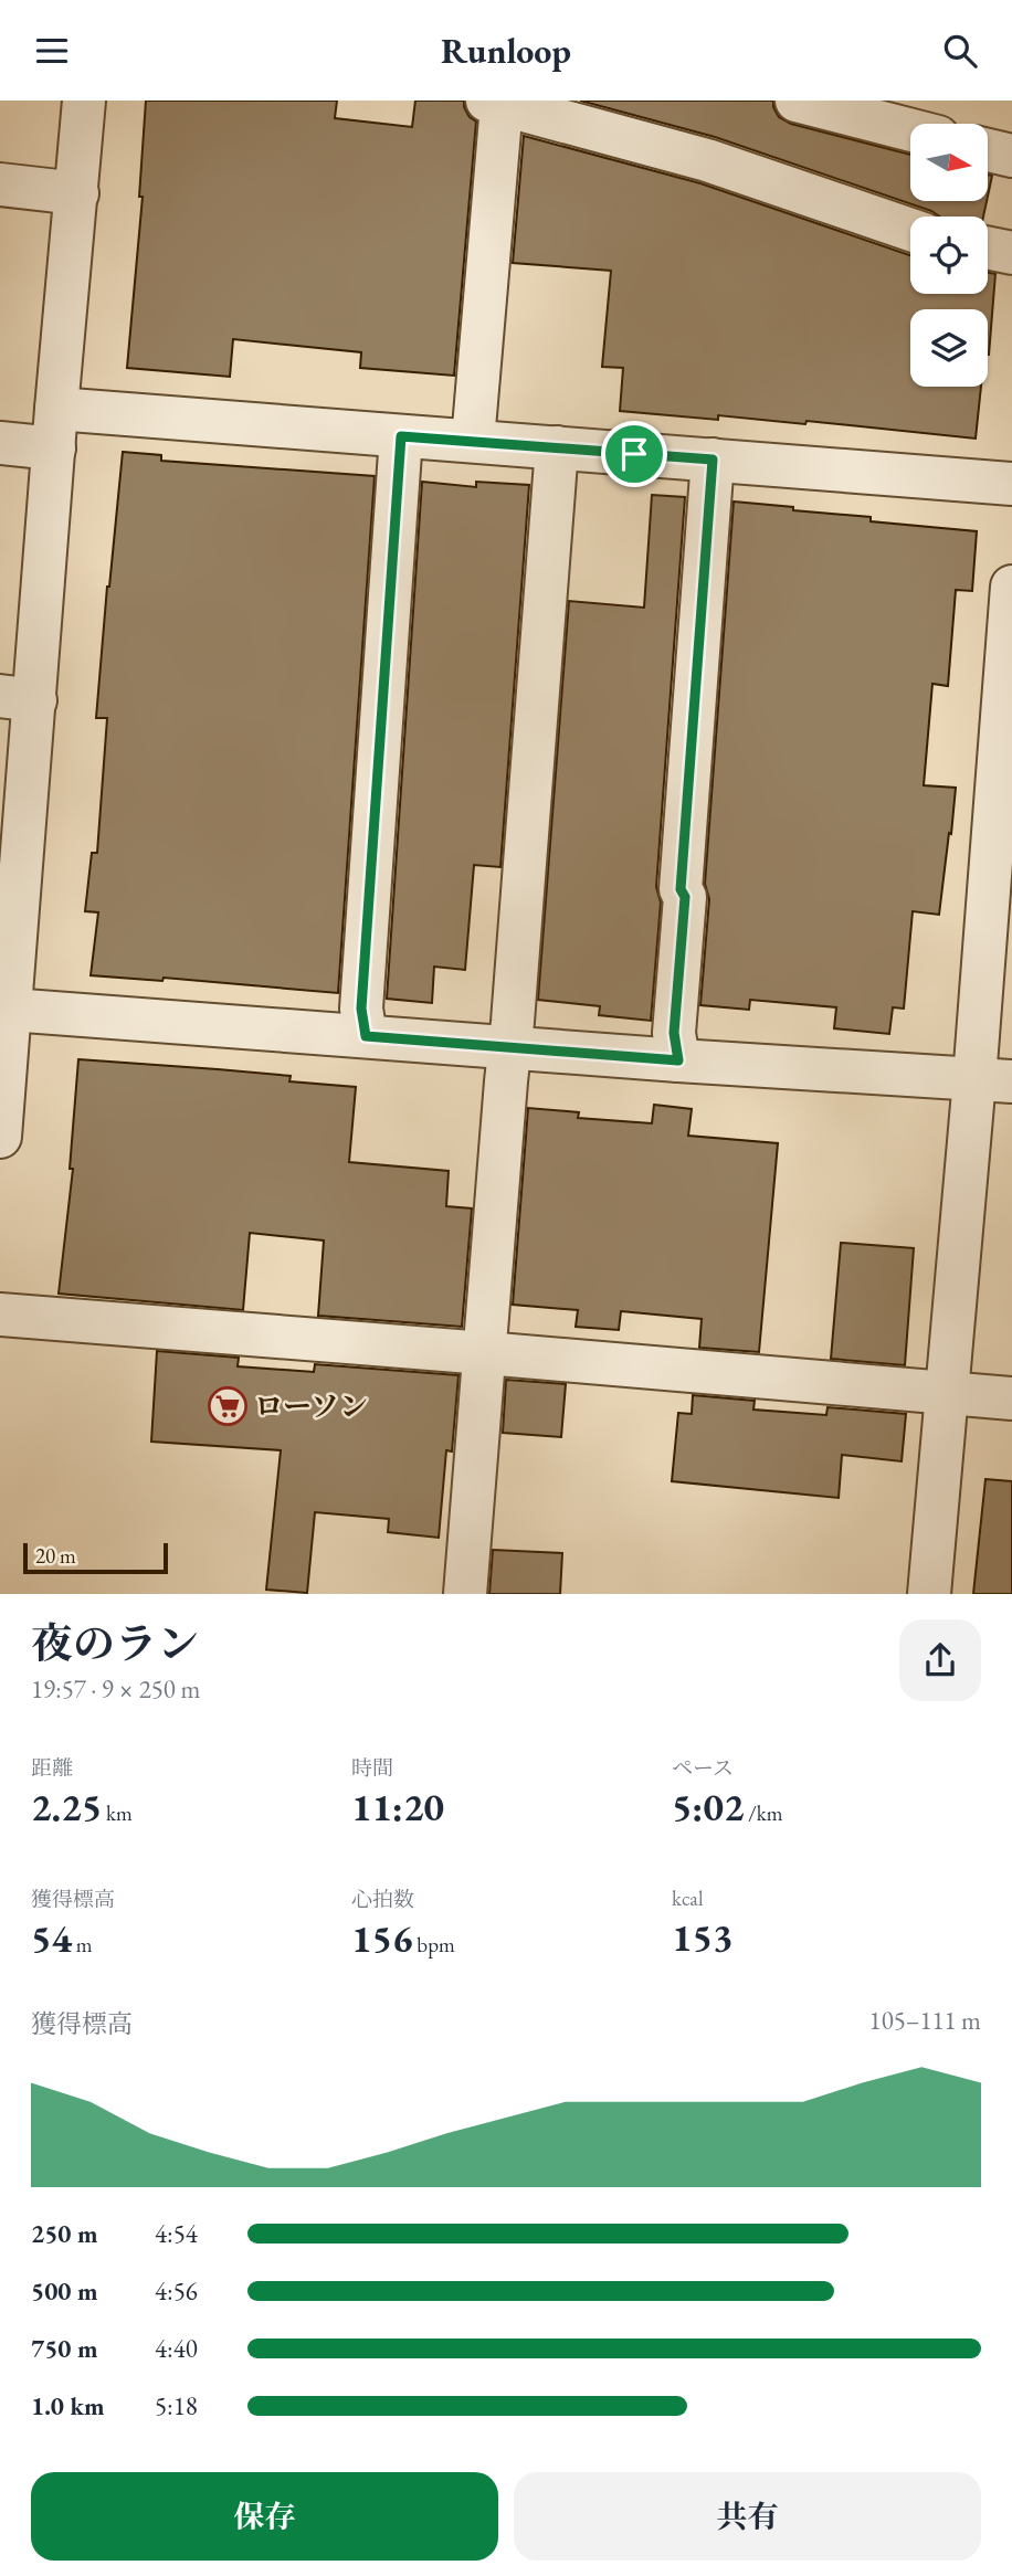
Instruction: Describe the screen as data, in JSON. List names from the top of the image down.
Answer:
{
  "places": {
    "supermarket": ["ローソン"]
  },
  "scale_bar": "20 m",
  "north": "right",
  "page": {
    "header": "Runloop",
    "scale": "20 m",
    "heading": ["夜のラン", "19:57 · 9 × 250 m"],
    "stats": [
      ["距離", "2.25 km"],
      ["時間", "11:20"],
      ["ペース", "5:02 /km"],
      ["獲得標高", "54 m"],
      ["心拍数", "156 bpm"],
      ["kcal", "153"]
    ],
    "chart": ["獲得標高", "105–111 m"],
    "list": [
      {
        "name": "250 m",
        "note": "4:54"
      },
      {
        "name": "500 m",
        "note": "4:56"
      },
      {
        "name": "750 m",
        "note": "4:40"
      },
      {
        "name": "1.0 km",
        "note": "5:18"
      }
    ],
    "buttons": ["保存", "共有"]
  }
}
